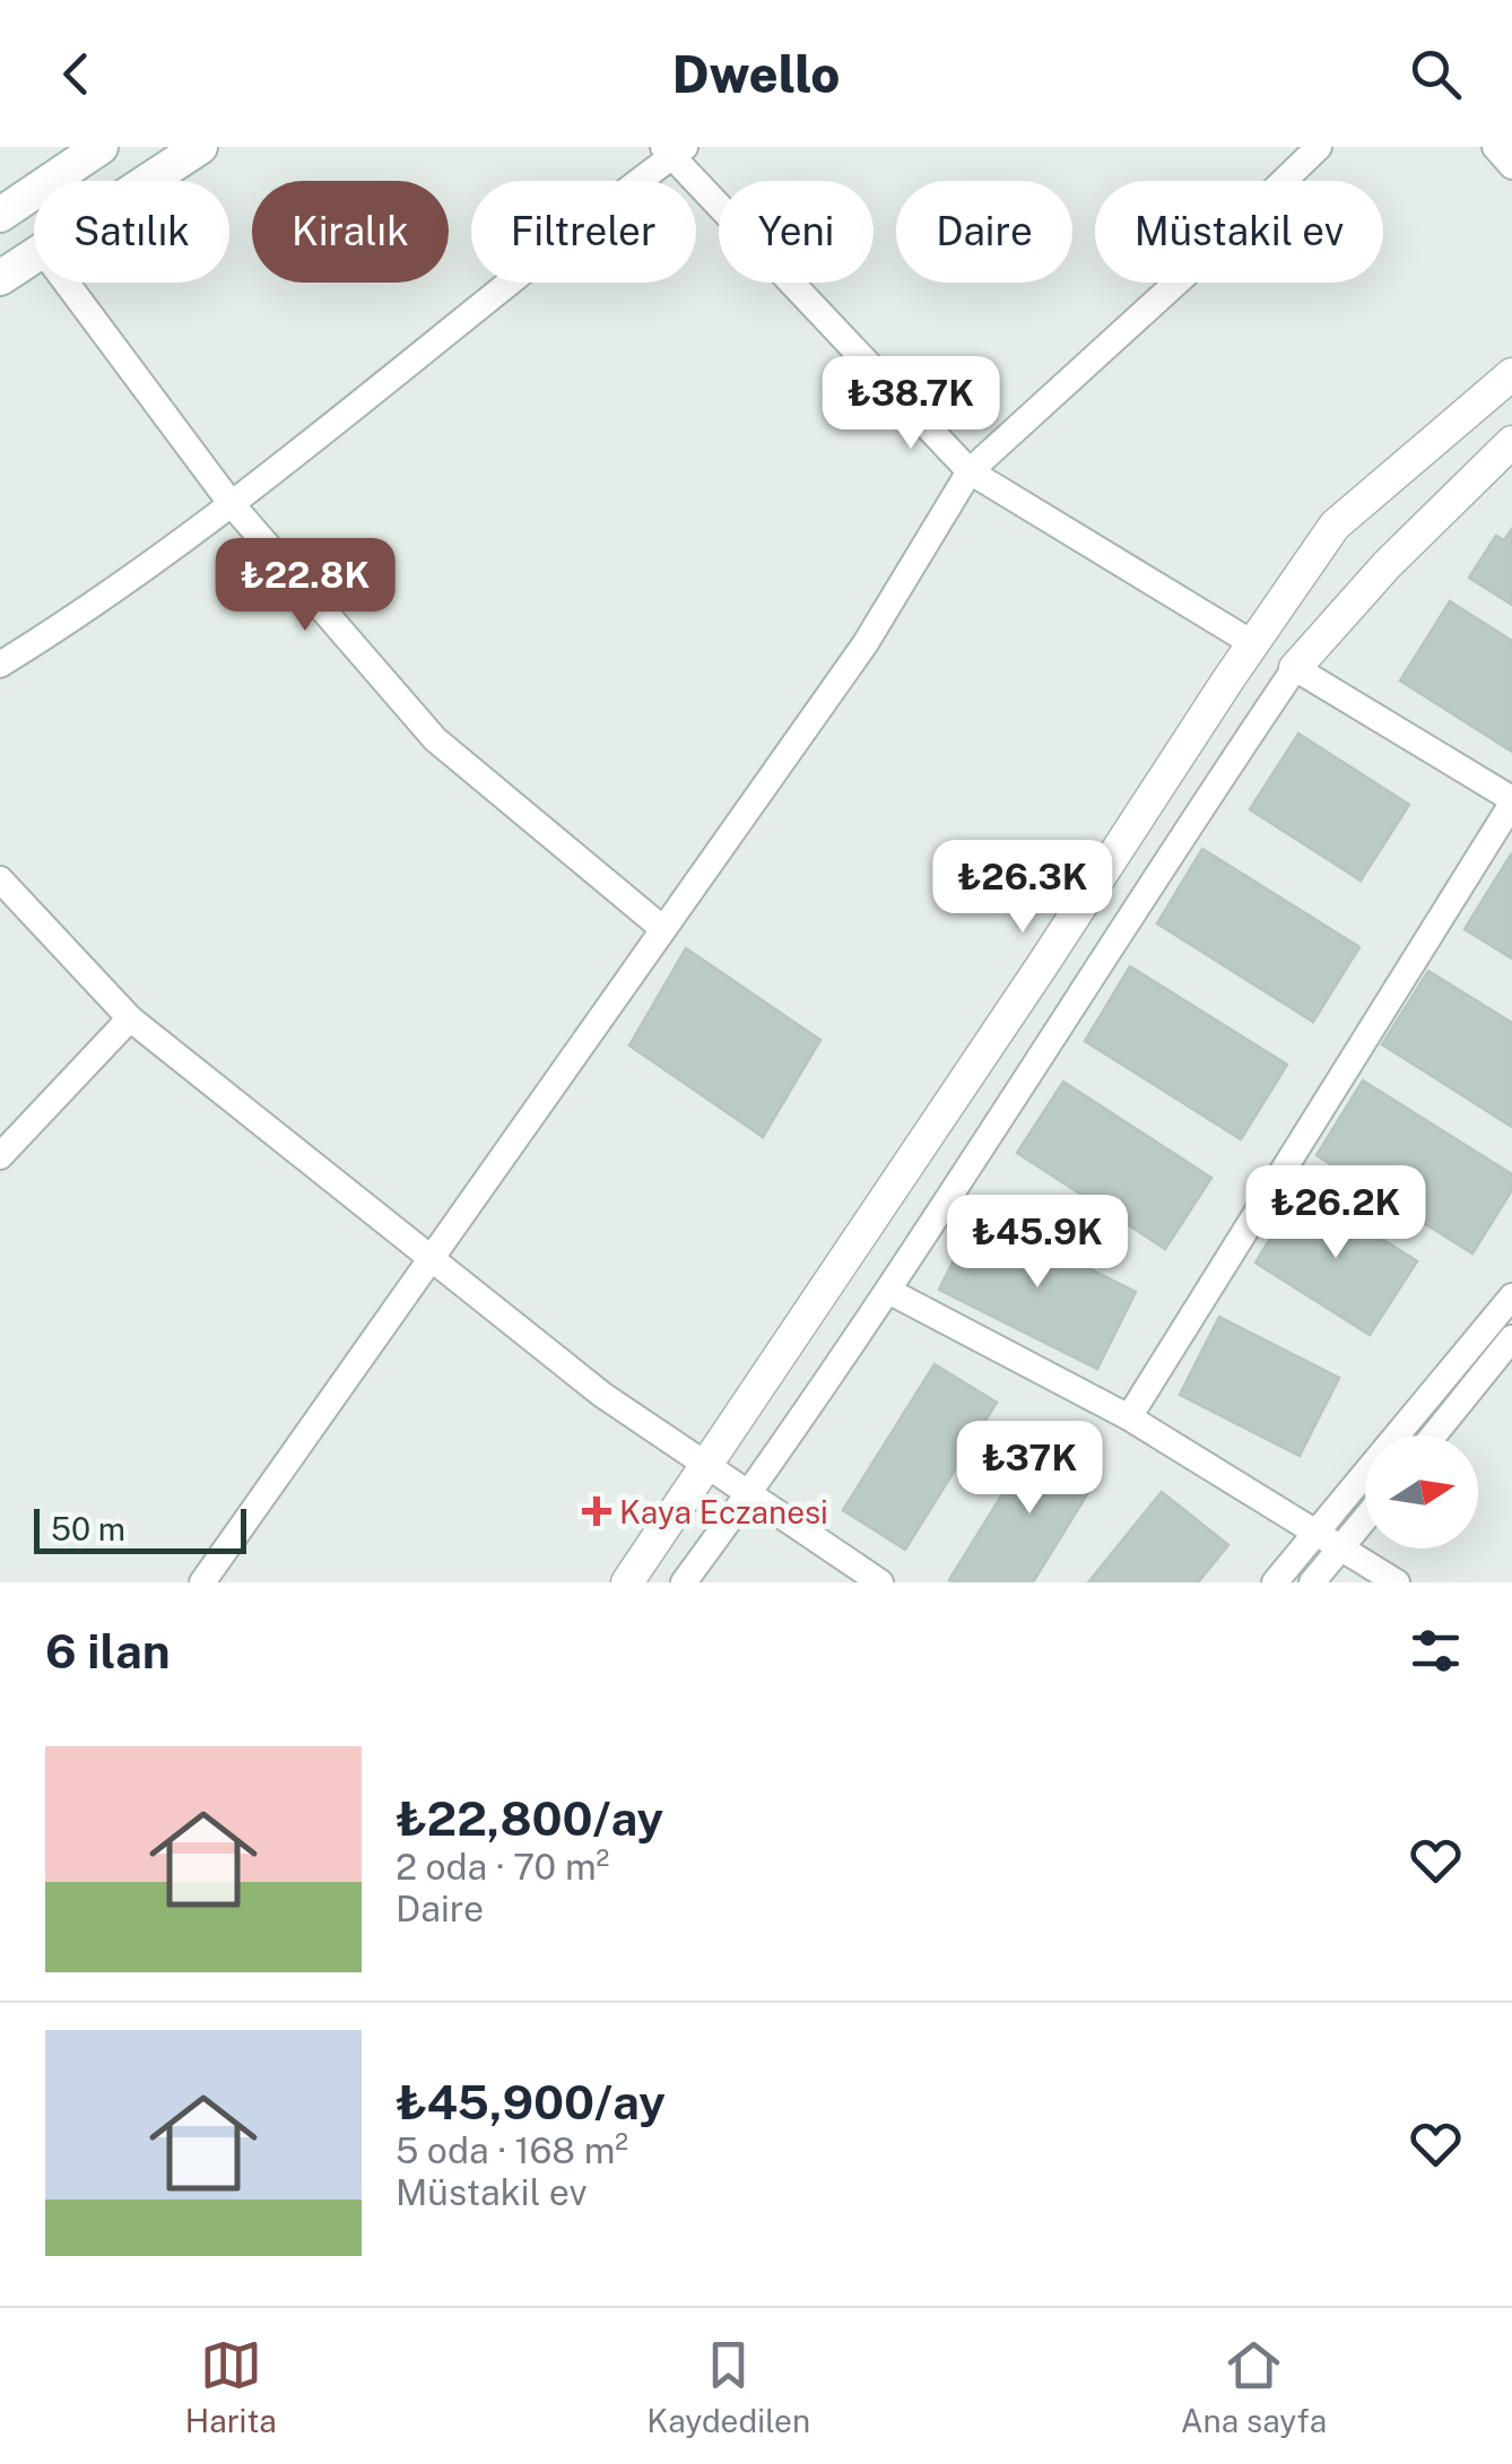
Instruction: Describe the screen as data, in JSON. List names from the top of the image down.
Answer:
{
  "places": {
    "health": ["Kaya Eczanesi"]
  },
  "scale_bar": "50 m",
  "north": "right",
  "page": {
    "header": "Dwello",
    "chip": [
      "Satılık",
      "Kiralık",
      "Filtreler",
      "Yeni",
      "Daire",
      "Müstakil ev"
    ],
    "price": [
      "₺38.7K",
      "₺22.8K",
      "₺26.3K",
      "₺26.2K",
      "₺45.9K",
      "₺37K"
    ],
    "scale": "50 m",
    "heading": "6 ilan",
    "list": [
      {
        "name": "₺22,800/ay",
        "note": "2 oda · 70 m² · Daire"
      },
      {
        "name": "₺45,900/ay",
        "note": "5 oda · 168 m² · Müstakil ev"
      }
    ],
    "tabs": ["Harita", "Kaydedilen", "Ana sayfa"]
  }
}
